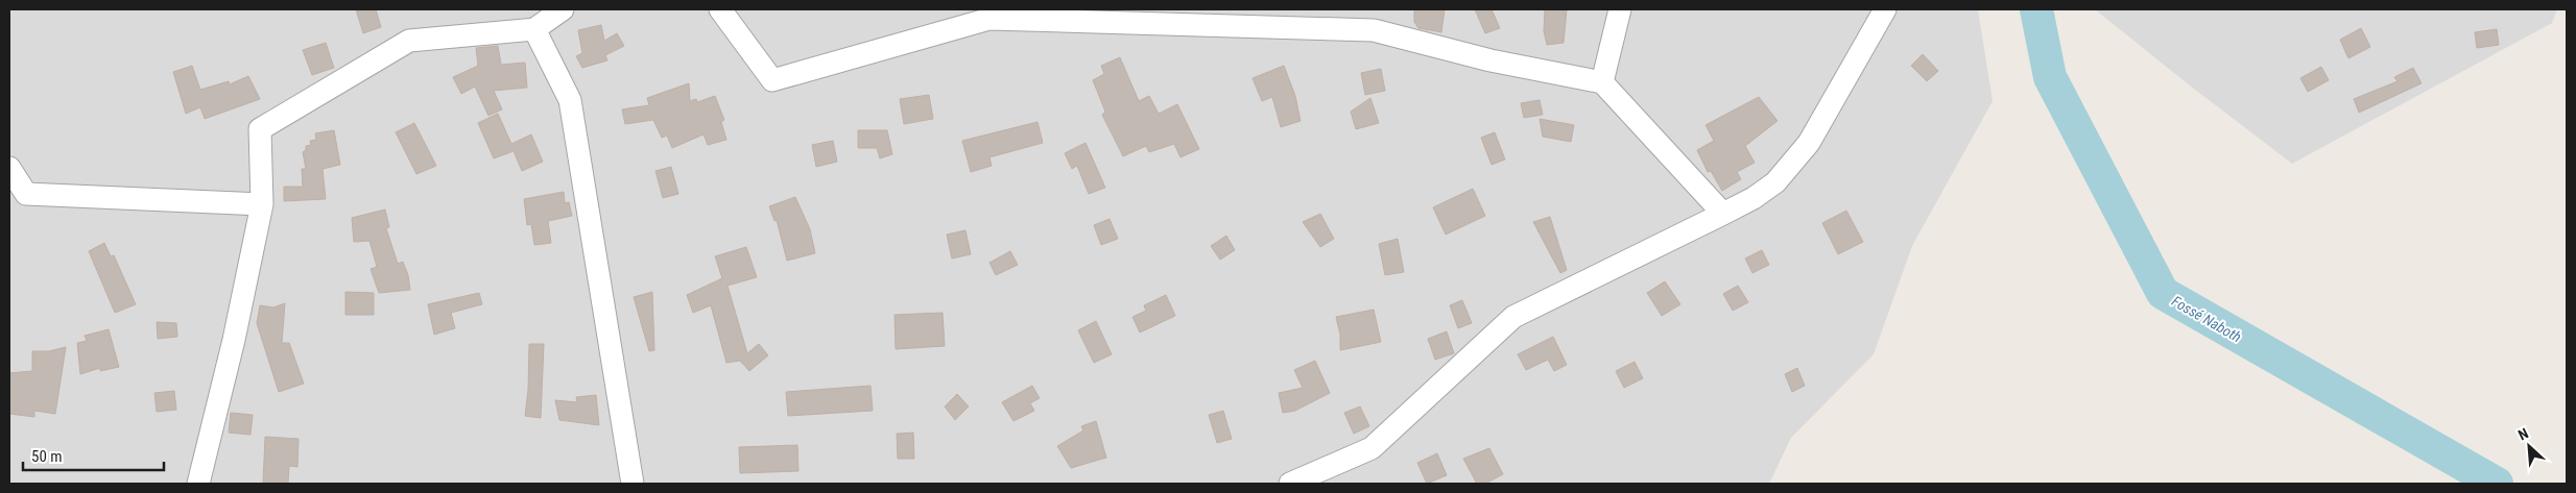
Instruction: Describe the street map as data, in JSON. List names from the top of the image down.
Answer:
{
  "water": ["Fossé Naboth"],
  "scale_bar": "50 m",
  "north": "top left"
}
